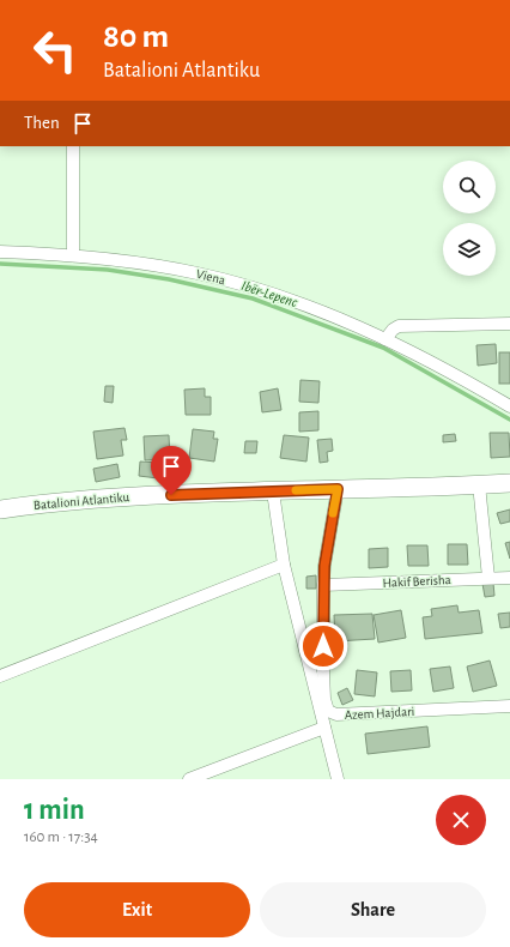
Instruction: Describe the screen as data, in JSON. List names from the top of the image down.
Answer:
{
  "streets": {
    "street": [
      "Viena",
      "Batalioni Atlantiku",
      "Hakif Berisha",
      "Azem Hajdari"
    ]
  },
  "crossings": [
    ["Batalioni Atlantiku", "Azem Hajdari"],
    ["Hakif Berisha", "Azem Hajdari"]
  ],
  "water": ["Ibër-Lepenc"],
  "page": {
    "turn": ["80 m", "Batalioni Atlantiku"],
    "then": "Then",
    "heading": ["1 min", "160 m · 17:34"],
    "buttons": ["Exit", "Share"]
  }
}
